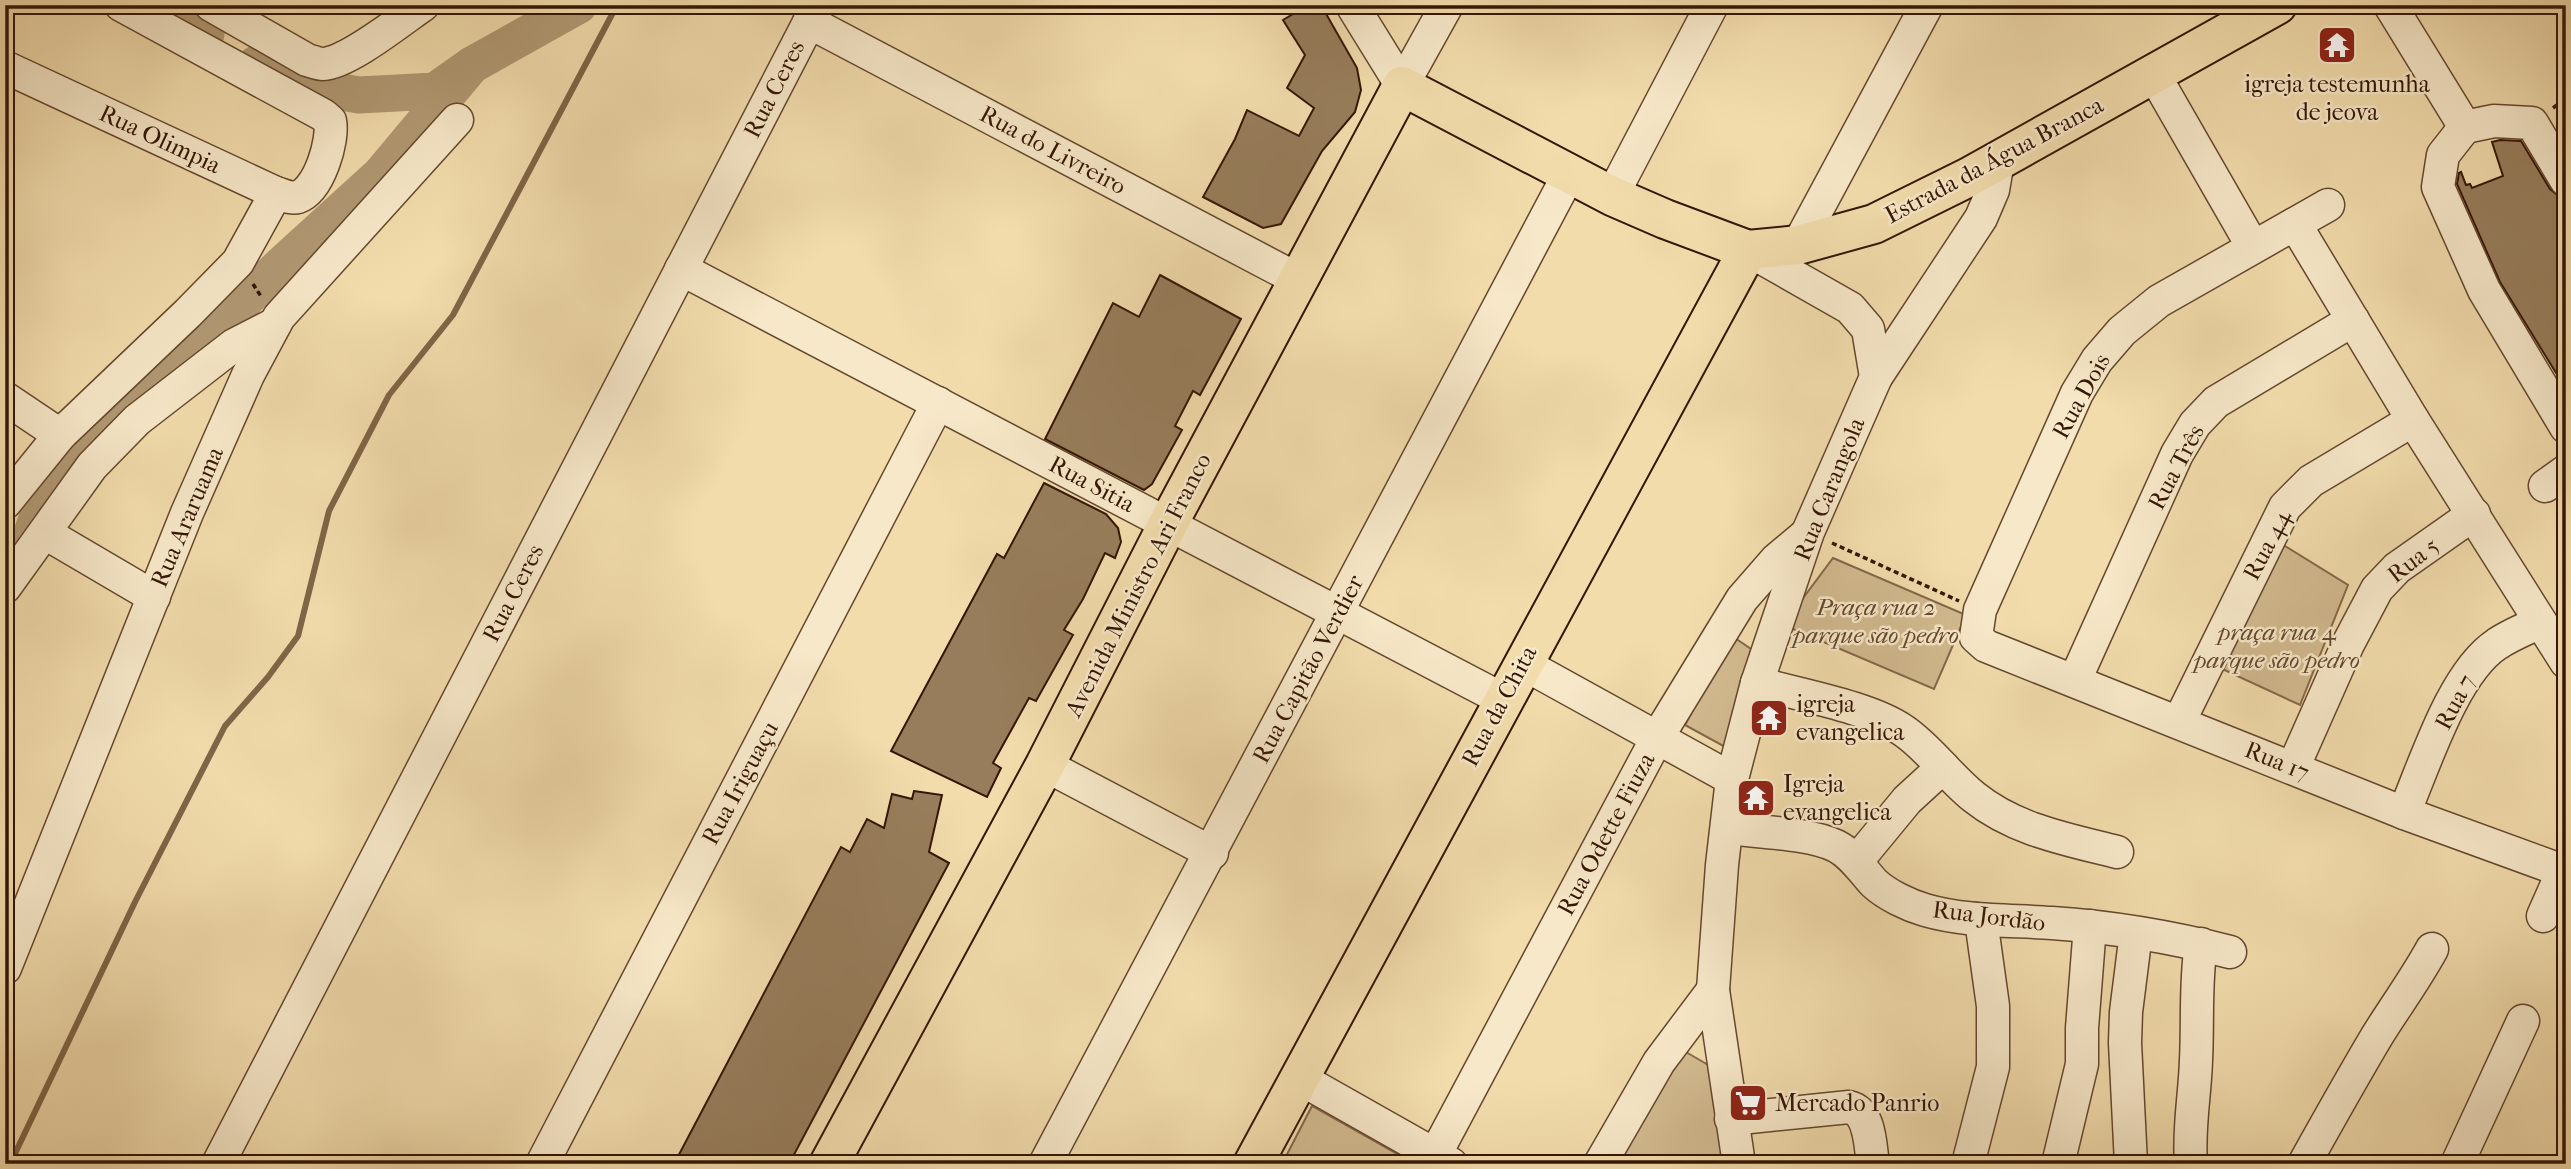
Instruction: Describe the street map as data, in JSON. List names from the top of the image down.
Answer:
{
  "streets": {
    "main road": ["Estrada da Água Branca", "Avenida Ministro Ari Franco", "Rua da Chita"],
    "street": [
      "Rua Ceres",
      "Rua Olimpia",
      "Rua do Livreiro",
      "Rua Dois",
      "Rua Três",
      "Rua Sitia",
      "Rua Carangola",
      "Rua Araruama",
      "Rua 44",
      "Rua 5",
      "Rua Capitão Verdier",
      "Rua 7",
      "Rua 17",
      "Rua Iriguaçu",
      "Rua Odette Fiuza",
      "Rua Jordão"
    ]
  },
  "crossings": [
    ["Rua Ceres", "Rua do Livreiro"],
    ["Rua Ceres", "Rua Sitia"],
    ["Rua do Livreiro", "Avenida Ministro Ari Franco"],
    ["Estrada da Água Branca", "Rua Carangola"],
    ["Estrada da Água Branca", "Avenida Ministro Ari Franco"],
    ["Estrada da Água Branca", "Rua Capitão Verdier"],
    ["Estrada da Água Branca", "Rua da Chita"],
    ["Rua Dois", "Rua 17"],
    ["Rua Três", "Rua 17"],
    ["Rua Sitia", "Avenida Ministro Ari Franco"],
    ["Rua Sitia", "Rua Capitão Verdier"],
    ["Rua Sitia", "Rua da Chita"],
    ["Rua Sitia", "Rua Iriguaçu"],
    ["Rua Carangola", "Rua Odette Fiuza"],
    ["Rua Carangola", "Rua Jordão"],
    ["Rua 44", "Rua 17"],
    ["Rua 5", "Rua 17"],
    ["Rua 7", "Rua 17"]
  ],
  "parks": ["Praça rua 2 parque são pedro", "praça rua 4 parque são pedro"],
  "places": {
    "temple": ["igreja testemunha de jeova", "igreja evangelica", "Igreja evangelica"],
    "supermarket": ["Mercado Panrio"]
  }
}
